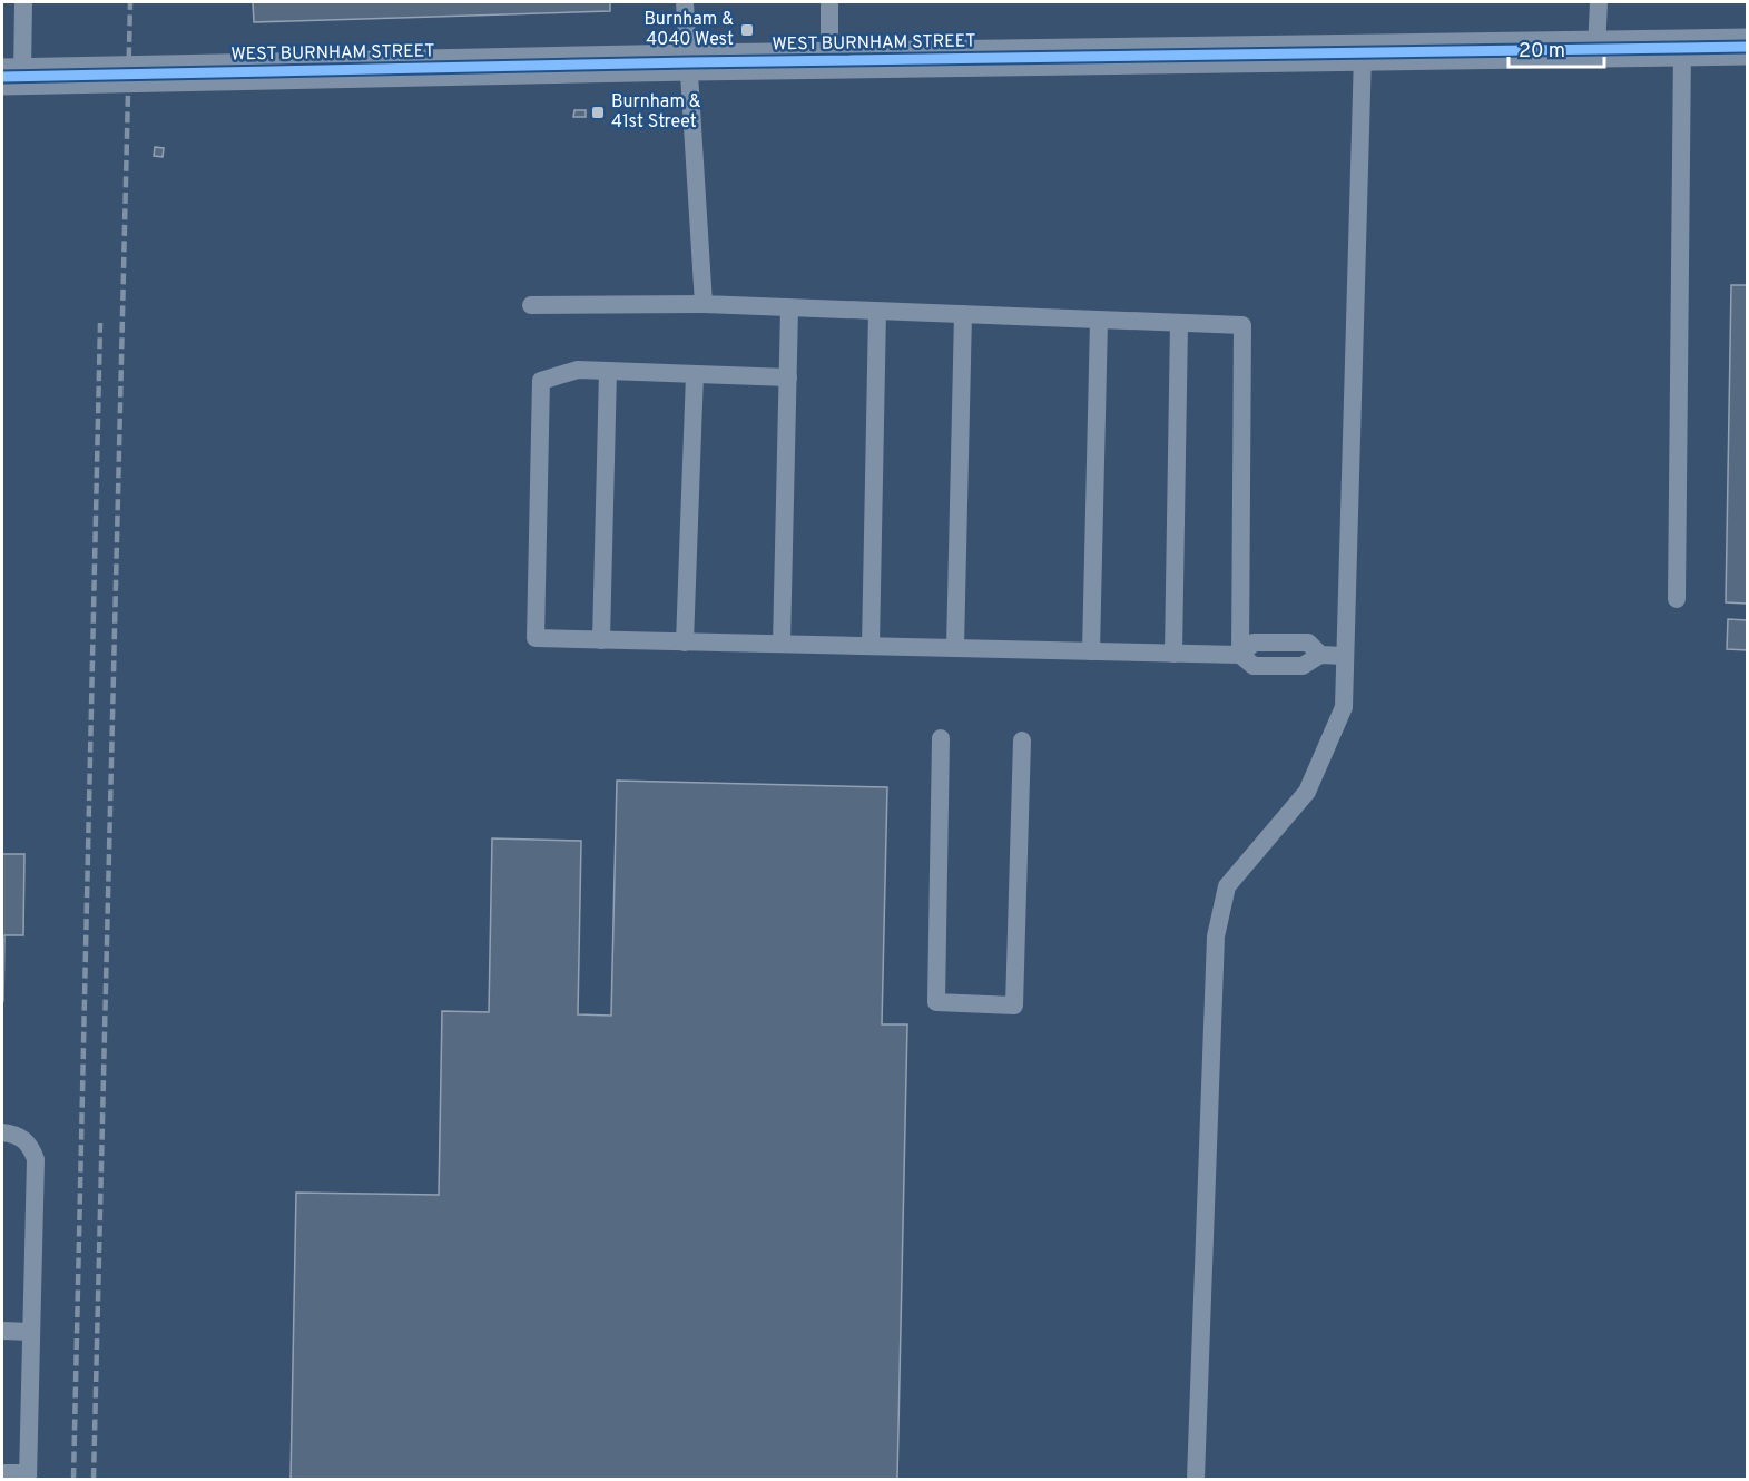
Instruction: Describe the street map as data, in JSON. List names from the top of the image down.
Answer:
{
  "streets": {
    "street": ["WEST BURNHAM STREET"]
  },
  "places": {
    "transit": ["Burnham & 4040 West", "Burnham & 41st Street"]
  },
  "scale_bar": "20 m"
}
